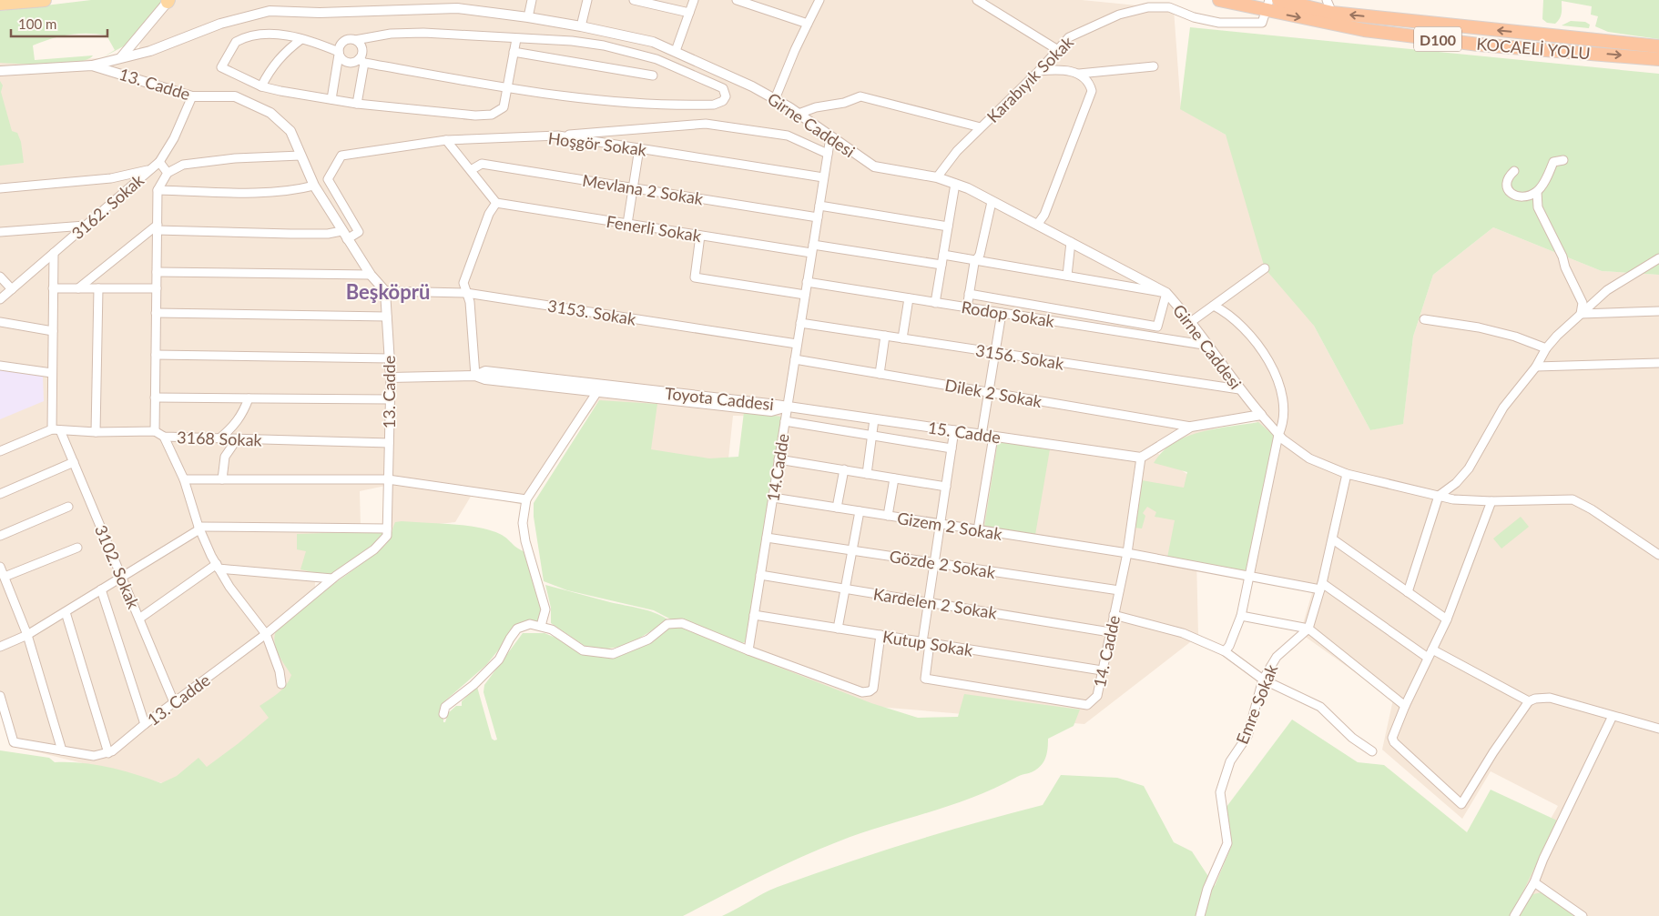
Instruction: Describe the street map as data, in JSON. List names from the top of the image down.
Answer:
{
  "streets": {
    "highway": ["D100", "KOCAELİ YOLU"],
    "street": [
      "Karabıyık Sokak",
      "13. Cadde",
      "Girne Caddesi",
      "Hoşgör Sokak",
      "Mevlana 2 Sokak",
      "3162. Sokak",
      "Fenerli Sokak",
      "3153. Sokak",
      "Rodop Sokak",
      "3156. Sokak",
      "Dilek 2 Sokak",
      "Toyota Caddesi",
      "15. Cadde",
      "3168 Sokak",
      "14.Cadde",
      "Gizem 2 Sokak",
      "Gözde 2 Sokak",
      "3102. Sokak",
      "Kardelen 2 Sokak",
      "Kutup Sokak",
      "14. Cadde",
      "Emre Sokak"
    ]
  },
  "crossings": [
    ["KOCAELİ YOLU", "Karabıyık Sokak"],
    ["Karabıyık Sokak", "Girne Caddesi"],
    ["13. Cadde", "Girne Caddesi"],
    ["13. Cadde", "Hoşgör Sokak"],
    ["13. Cadde", "3162. Sokak"],
    ["13. Cadde", "3153. Sokak"],
    ["13. Cadde", "Toyota Caddesi"],
    ["13. Cadde", "3168 Sokak"],
    ["13. Cadde", "3102. Sokak"],
    ["Girne Caddesi", "Rodop Sokak"],
    ["Girne Caddesi", "3156. Sokak"],
    ["Girne Caddesi", "14.Cadde"],
    ["Hoşgör Sokak", "14.Cadde"],
    ["Mevlana 2 Sokak", "14.Cadde"],
    ["Fenerli Sokak", "14.Cadde"],
    ["3153. Sokak", "14.Cadde"],
    ["Rodop Sokak", "14.Cadde"],
    ["3156. Sokak", "14.Cadde"],
    ["Dilek 2 Sokak", "14.Cadde"],
    ["Toyota Caddesi", "15. Cadde"],
    ["Toyota Caddesi", "14.Cadde"],
    ["15. Cadde", "14.Cadde"],
    ["15. Cadde", "14. Cadde"],
    ["3168 Sokak", "3102. Sokak"],
    ["14.Cadde", "Gizem 2 Sokak"],
    ["14.Cadde", "Gözde 2 Sokak"],
    ["14.Cadde", "Kardelen 2 Sokak"],
    ["14.Cadde", "Kutup Sokak"],
    ["Gizem 2 Sokak", "14. Cadde"],
    ["Gözde 2 Sokak", "14. Cadde"],
    ["Kardelen 2 Sokak", "14. Cadde"],
    ["Kutup Sokak", "14. Cadde"]
  ],
  "districts": ["Beşköprü"],
  "scale_bar": "100 m"
}
